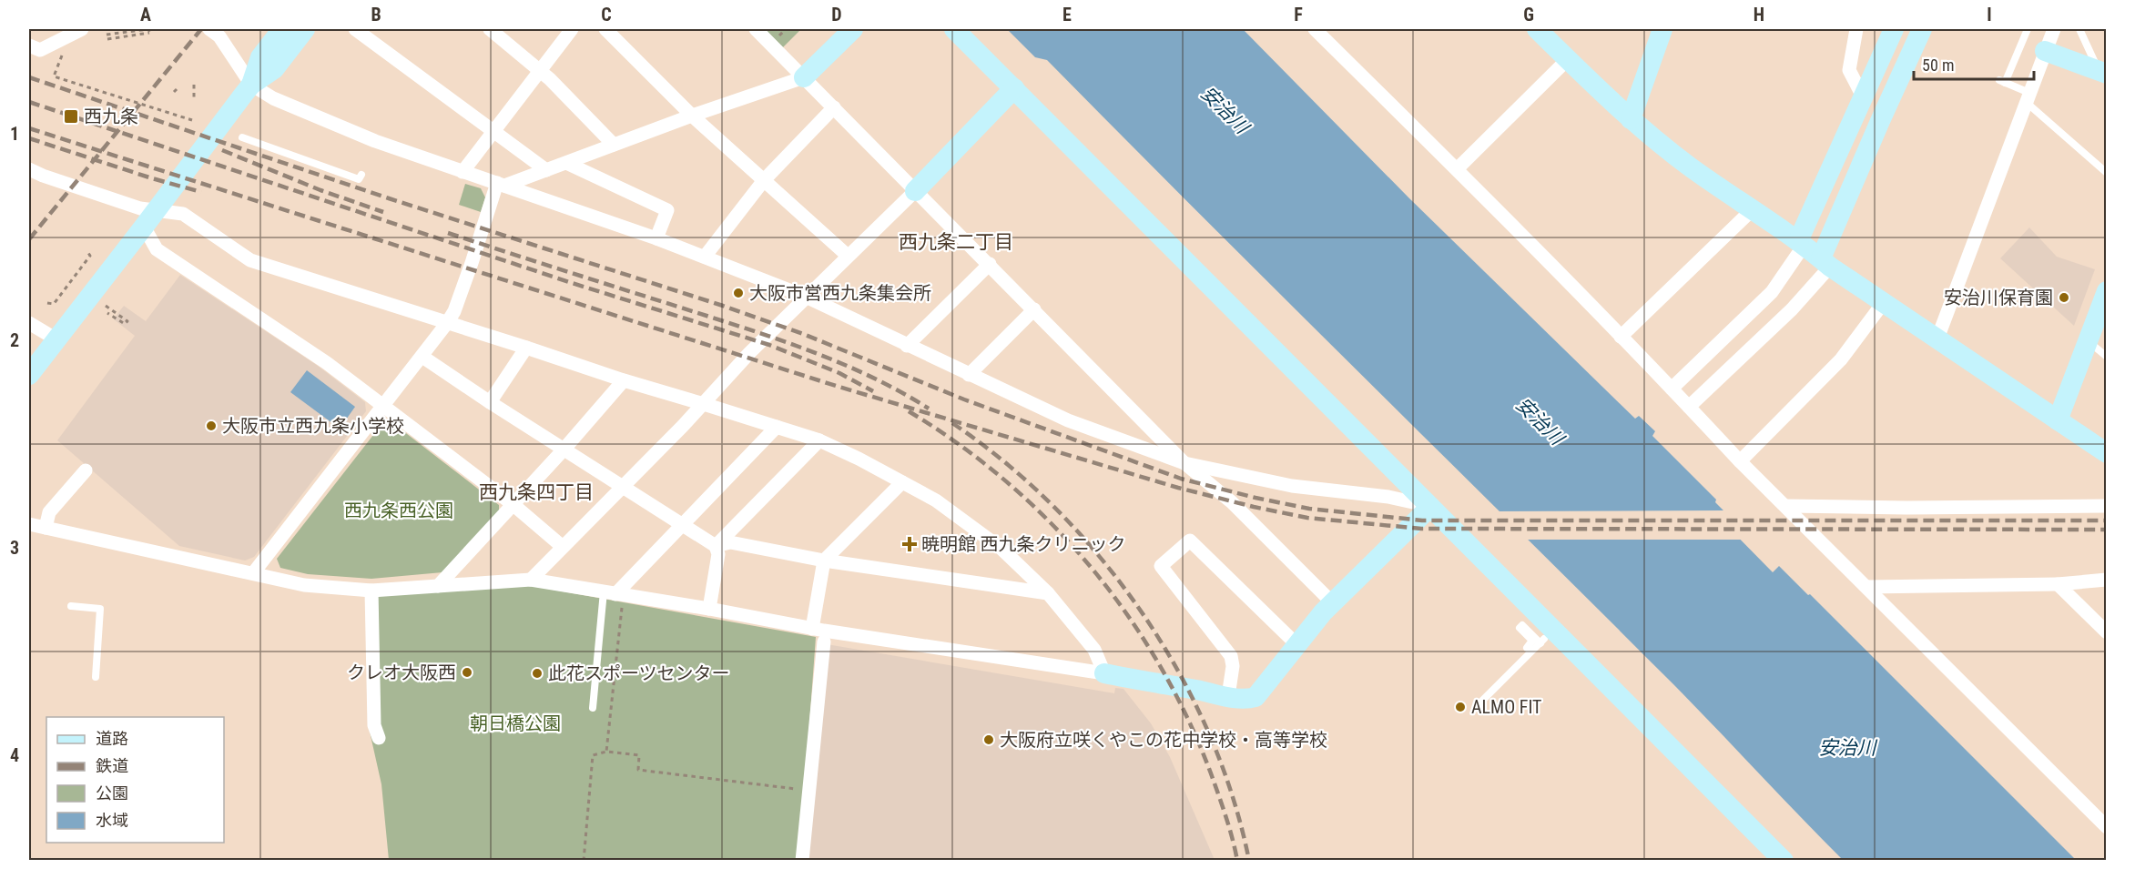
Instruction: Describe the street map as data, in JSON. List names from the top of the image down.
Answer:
{
  "districts": ["西九条二丁目", "西九条四丁目"],
  "water": ["安治川"],
  "parks": ["西九条西公園", "朝日橋公園"],
  "places": {
    "transit": ["西九条"],
    "other": [
      "大阪市営西九条集会所",
      "安治川保育園",
      "大阪市立西九条小学校",
      "クレオ大阪西",
      "此花スポーツセンター",
      "ALMO FIT",
      "大阪府立咲くやこの花中学校・高等学校"
    ],
    "health": ["暁明館 西九条クリニック"]
  },
  "legend": [
    "道路",
    "鉄道",
    "公園",
    "水域"
  ],
  "scale_bar": "50 m",
  "grid": {
    "columns": [
      "A",
      "B",
      "C",
      "D",
      "E",
      "F",
      "G",
      "H",
      "I"
    ],
    "rows": [
      "1",
      "2",
      "3",
      "4"
    ]
  }
}
